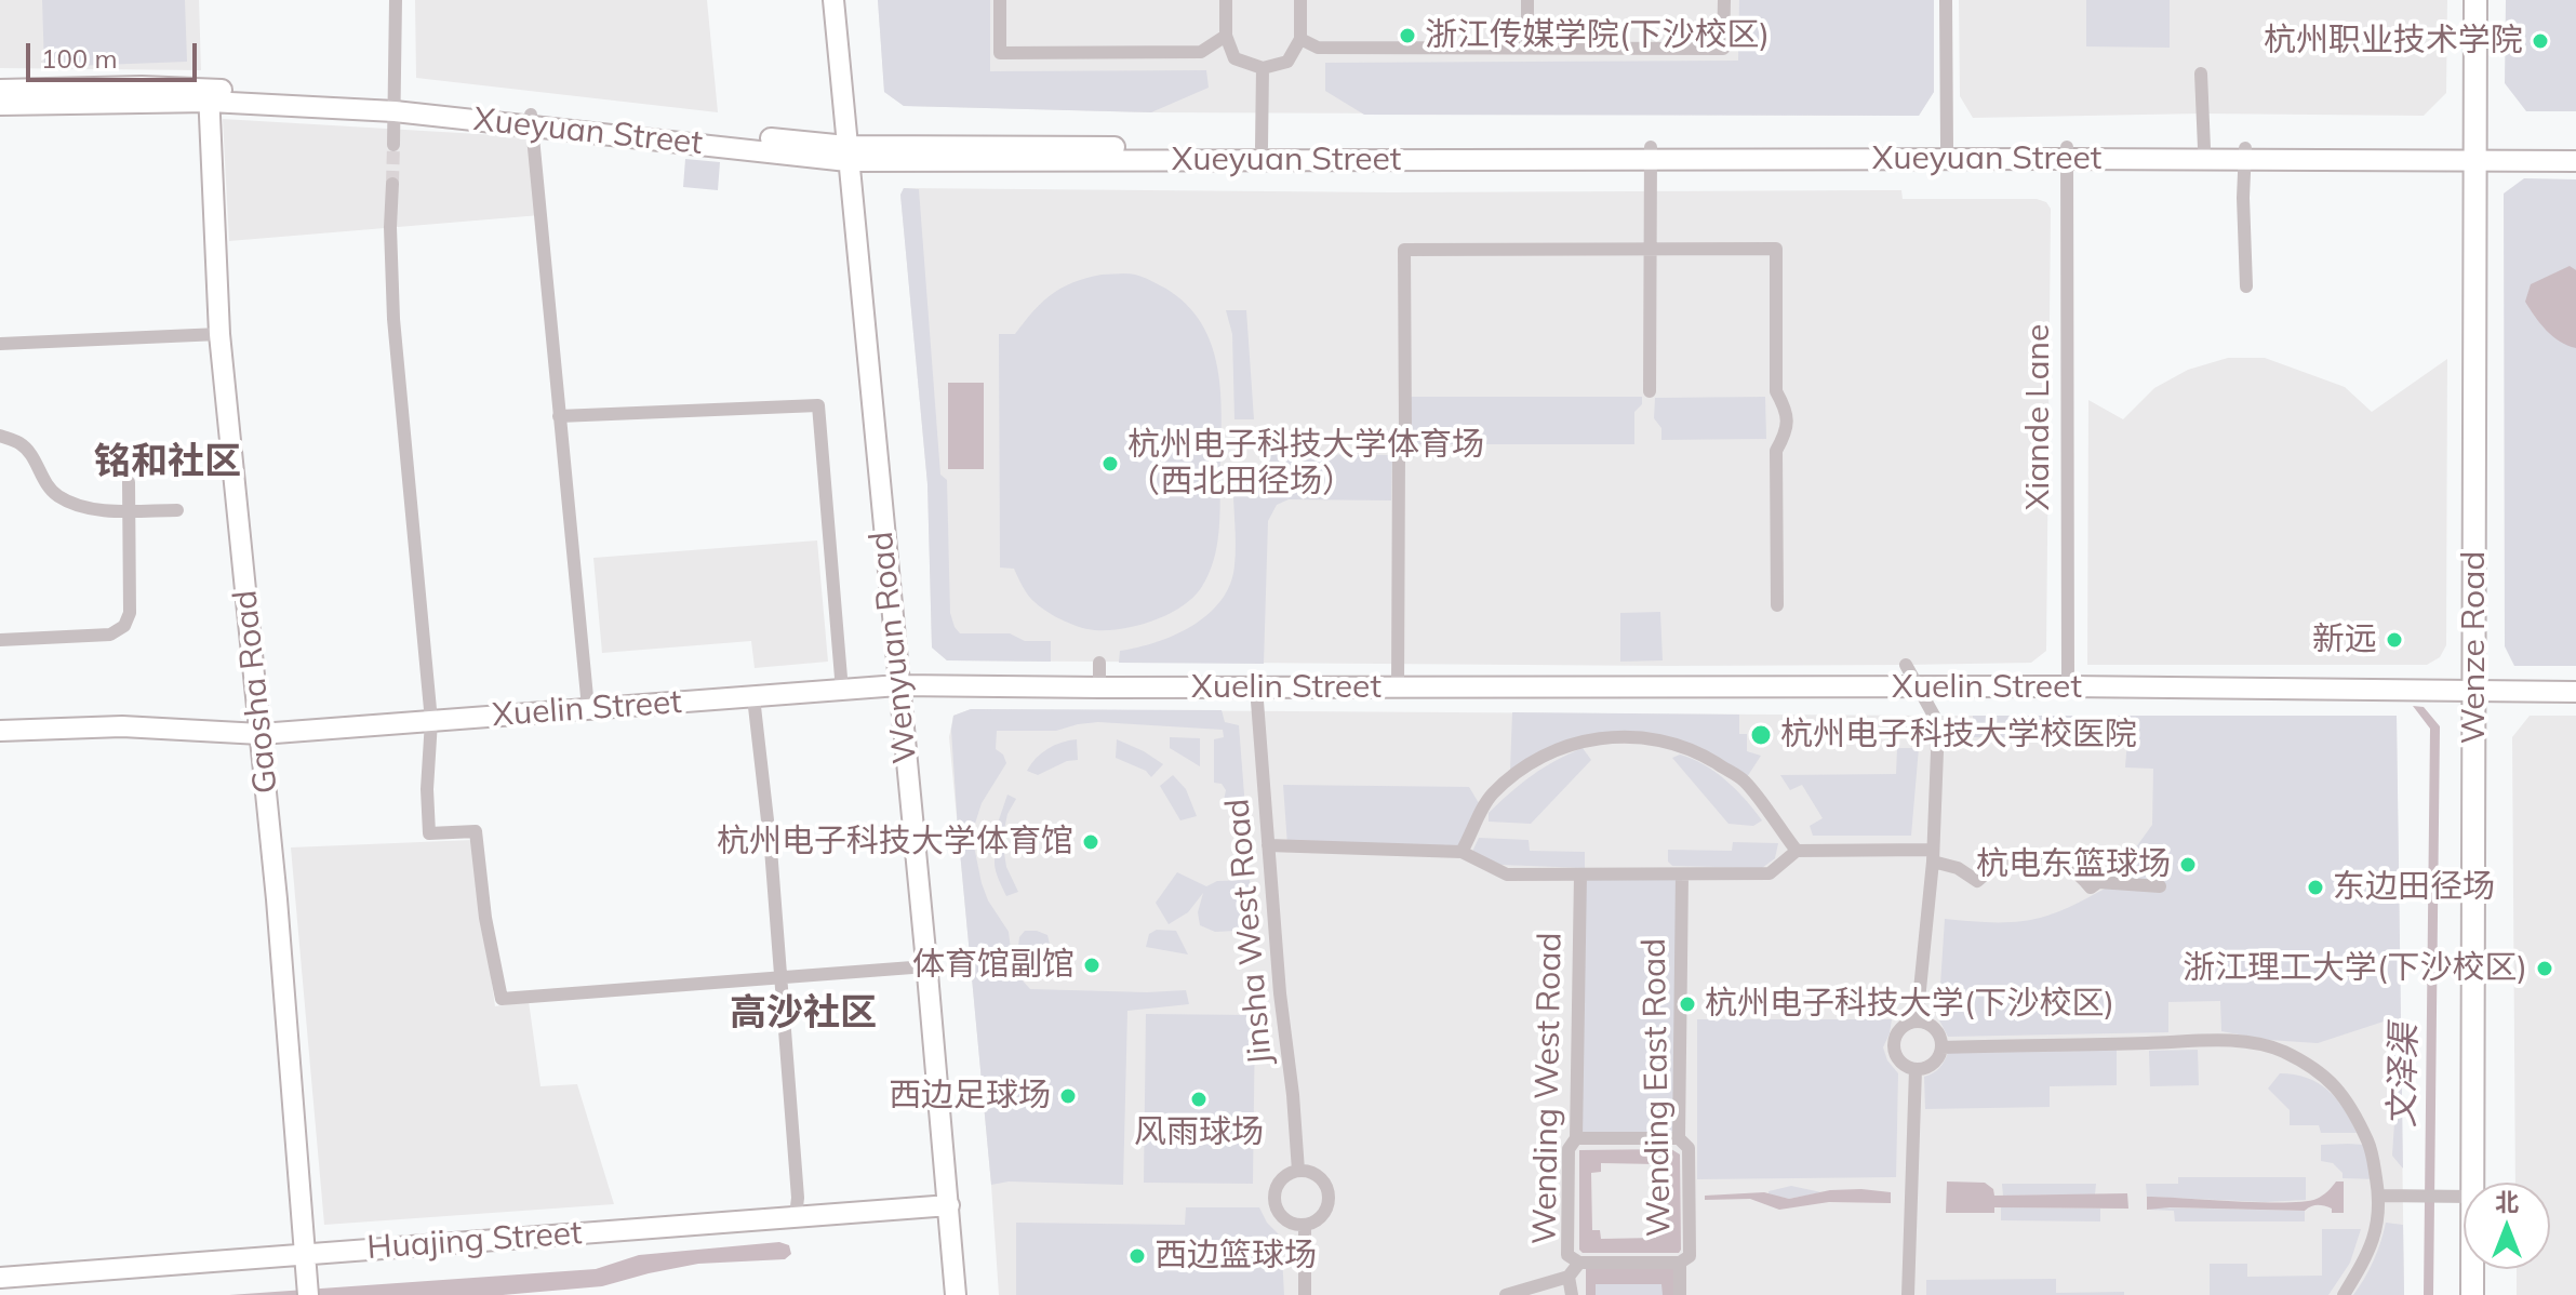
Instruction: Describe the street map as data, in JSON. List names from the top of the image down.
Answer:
{
  "streets": {
    "main road": [
      "Xueyuan Street",
      "Wenyuan Road",
      "Wenze Road",
      "Xuelin Street",
      "Gaosha Road",
      "Huajing Street"
    ],
    "street": [
      "Xiande Lane",
      "Jinsha West Road",
      "Wending East Road",
      "Wending West Road"
    ]
  },
  "crossings": [
    ["Xueyuan Street", "Xiande Lane"],
    ["Xueyuan Street", "Wenyuan Road"],
    ["Xueyuan Street", "Wenze Road"],
    ["Xueyuan Street", "Gaosha Road"],
    ["Xiande Lane", "Xuelin Street"],
    ["Wenyuan Road", "Xuelin Street"],
    ["Wenyuan Road", "Huajing Street"],
    ["Wenze Road", "Xuelin Street"],
    ["Xuelin Street", "Gaosha Road"],
    ["Xuelin Street", "Jinsha West Road"],
    ["Gaosha Road", "Huajing Street"]
  ],
  "districts": ["铭和社区", "高沙社区"],
  "water": ["文泽渠"],
  "places": [
    "浙江传媒学院(下沙校区)",
    "杭州职业技术学院",
    "杭州电子科技大学体育场 （西北田径场）",
    "新远",
    "杭州电子科技大学校医院",
    "杭州电子科技大学体育馆",
    "杭电东篮球场",
    "东边田径场",
    "体育馆副馆",
    "浙江理工大学(下沙校区)",
    "杭州电子科技大学(下沙校区)",
    "西边足球场",
    "风雨球场",
    "西边篮球场"
  ],
  "scale_bar": "100 m",
  "north": "top"
}
